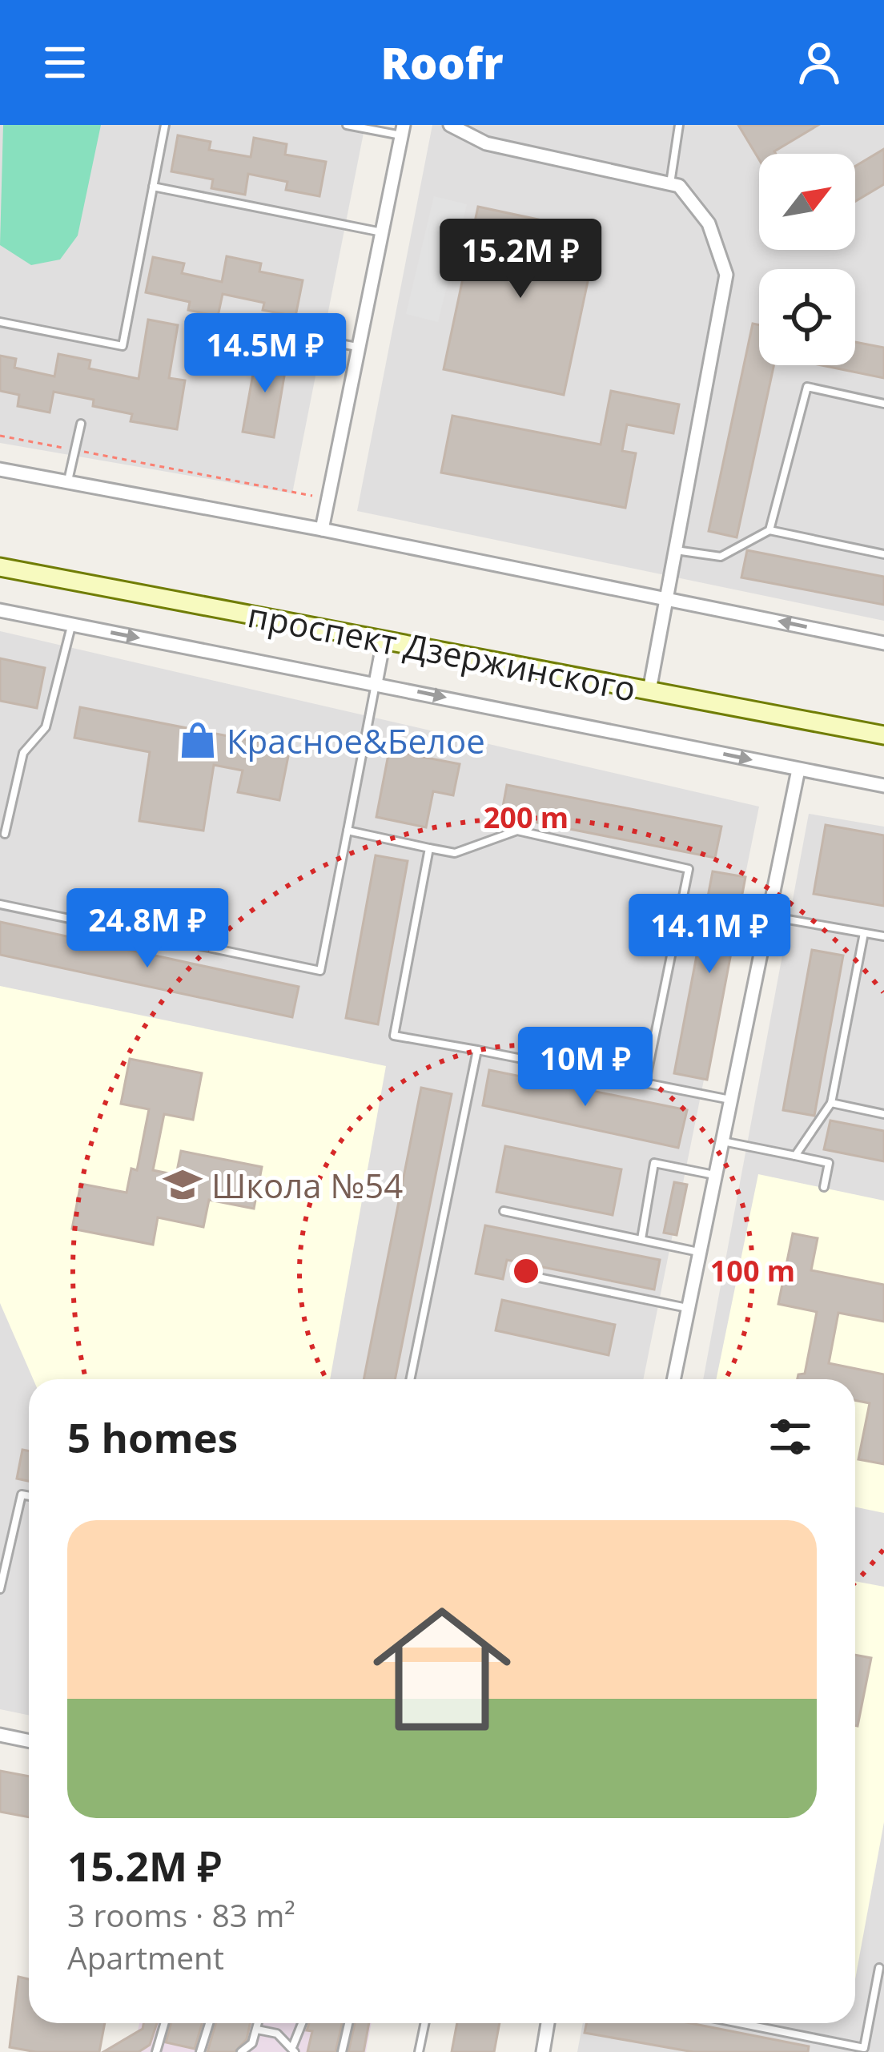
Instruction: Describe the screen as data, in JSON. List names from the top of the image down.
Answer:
{
  "streets": {
    "main road": ["проспект Дзержинского"]
  },
  "places": {
    "shop": ["Красное&Белое"],
    "school or university": ["Школа №54"]
  },
  "north": "top right",
  "page": {
    "header": "Roofr",
    "price": [
      "15.2M ₽",
      "14.5M ₽",
      "24.8M ₽",
      "14.1M ₽",
      "10M ₽"
    ],
    "heading": "5 homes",
    "list": [
      {
        "name": "15.2M ₽",
        "note": "3 rooms · 83 m² · Apartment"
      }
    ]
  },
  "rings": ["200 m", "100 m"]
}
